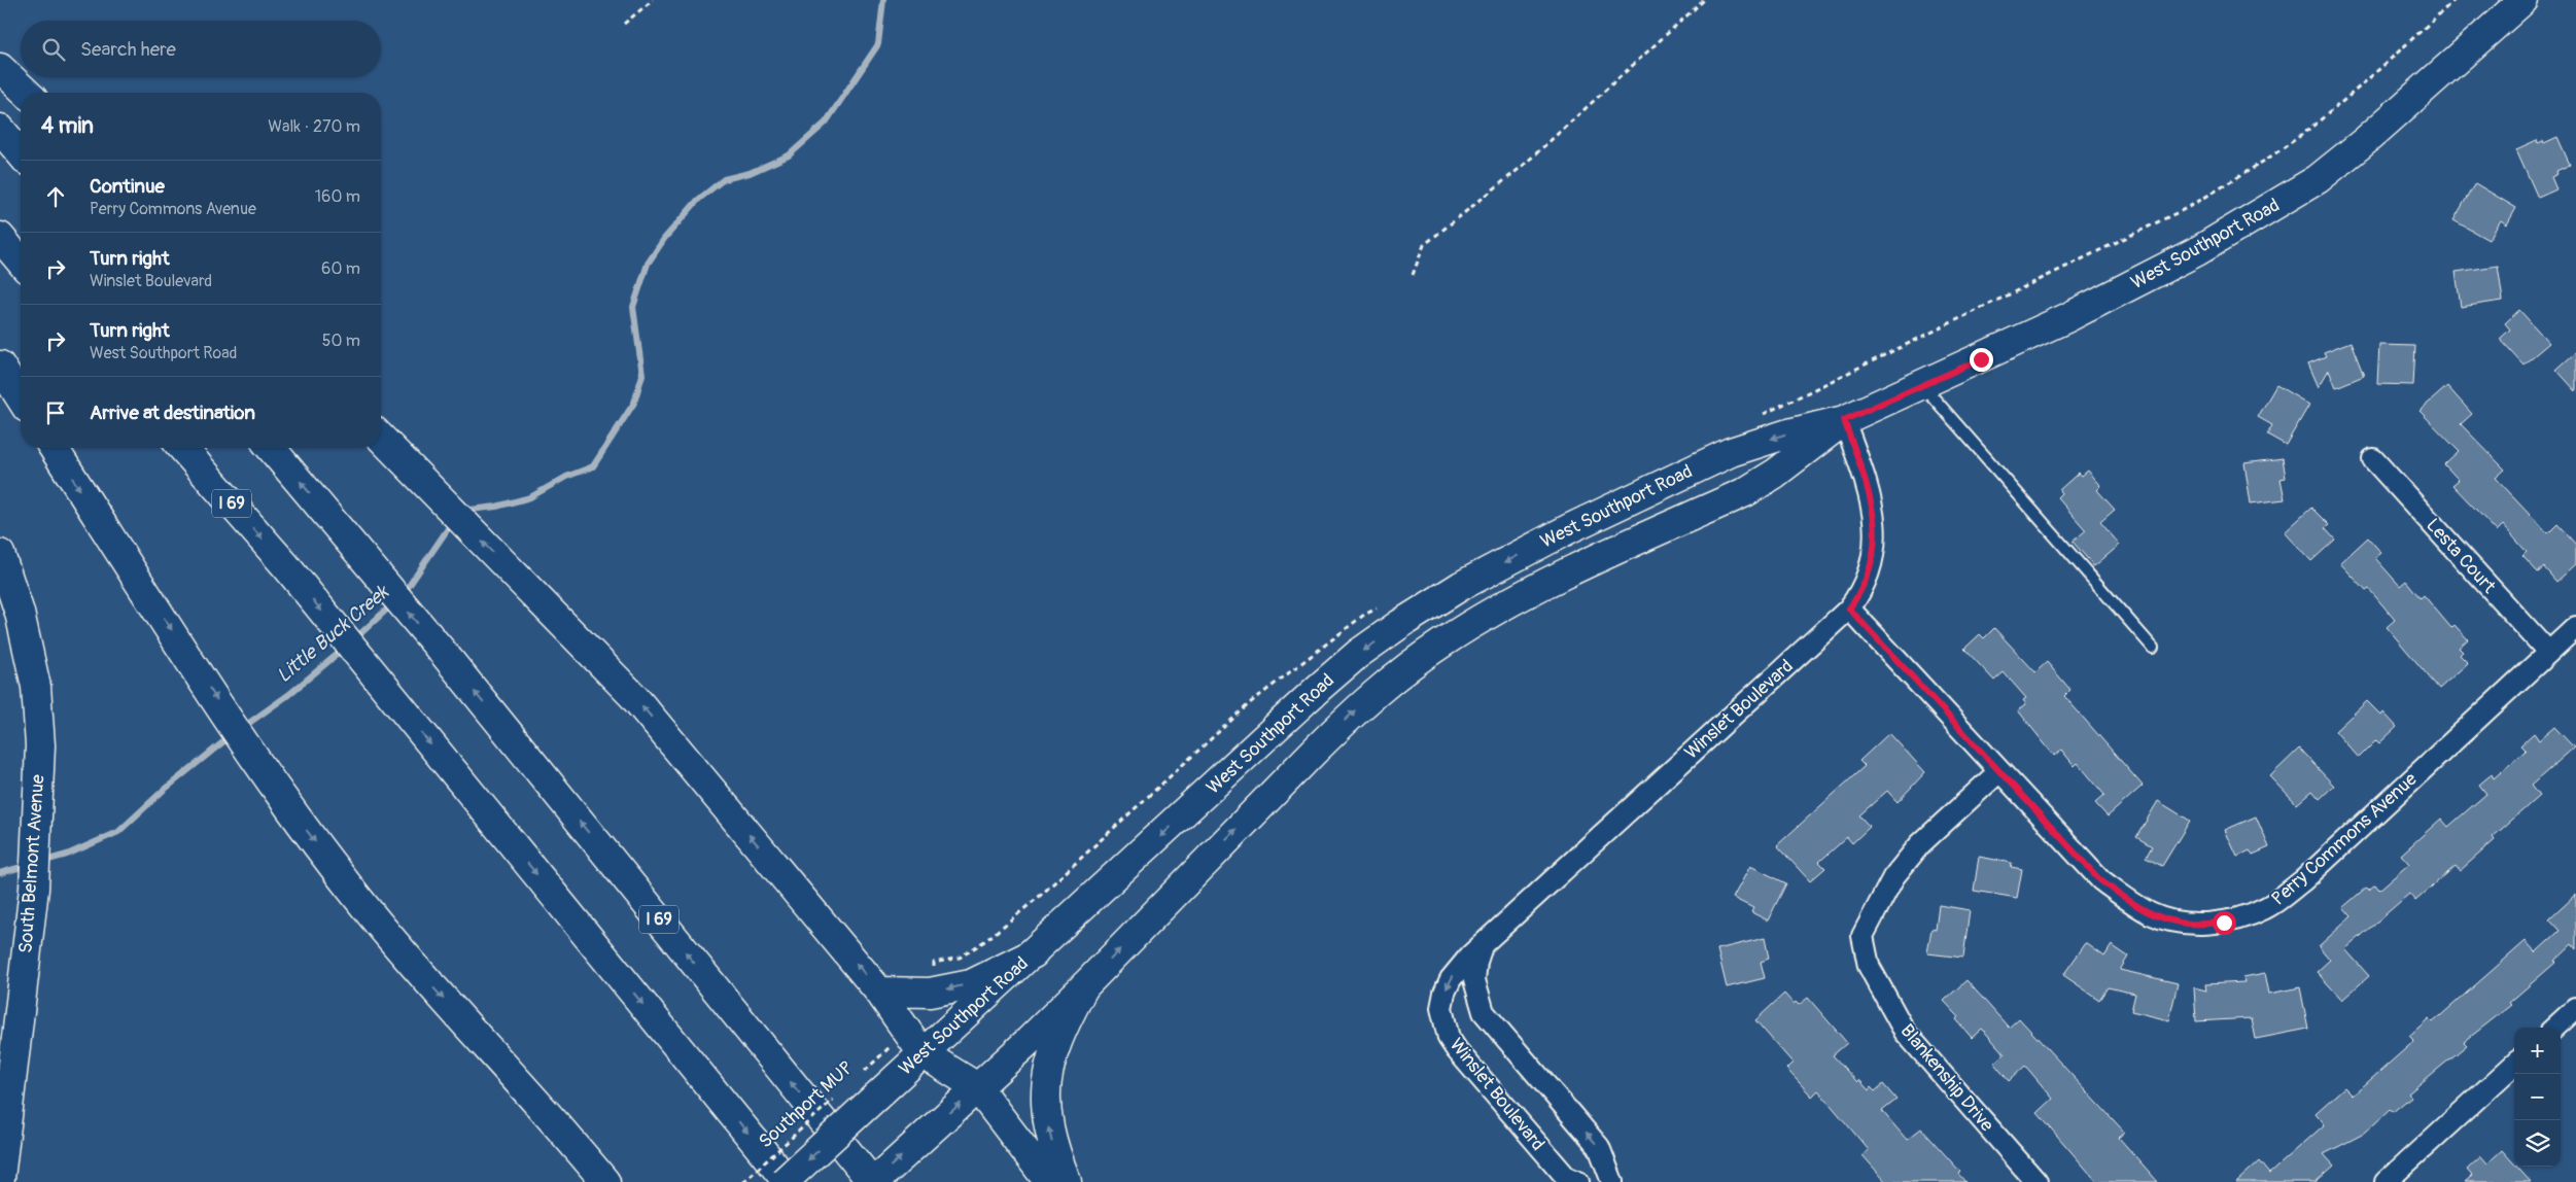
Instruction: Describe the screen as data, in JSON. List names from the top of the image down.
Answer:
{
  "streets": {
    "main road": ["West Southport Road", "I 69", "South Belmont Avenue"],
    "street": [
      "Lesta Court",
      "Winslet Boulevard",
      "Perry Commons Avenue",
      "Blankenship Drive"
    ],
    "path": ["Southport MUP"]
  },
  "crossings": [
    ["West Southport Road", "I 69"],
    ["West Southport Road", "Winslet Boulevard"],
    ["West Southport Road", "Southport MUP"],
    ["Lesta Court", "Perry Commons Avenue"],
    ["Winslet Boulevard", "Perry Commons Avenue"],
    ["Perry Commons Avenue", "Blankenship Drive"]
  ],
  "water": ["Little Buck Creek"],
  "page": {
    "search": "Search here",
    "heading": ["4 min", "Walk · 270 m"],
    "list": [
      ["Continue", "Perry Commons Avenue", "160 m"],
      ["Turn right", "Winslet Boulevard", "60 m"],
      ["Turn right", "West Southport Road", "50 m"],
      "Arrive at destination"
    ],
    "map_buttons": ["+", "−"]
  }
}
